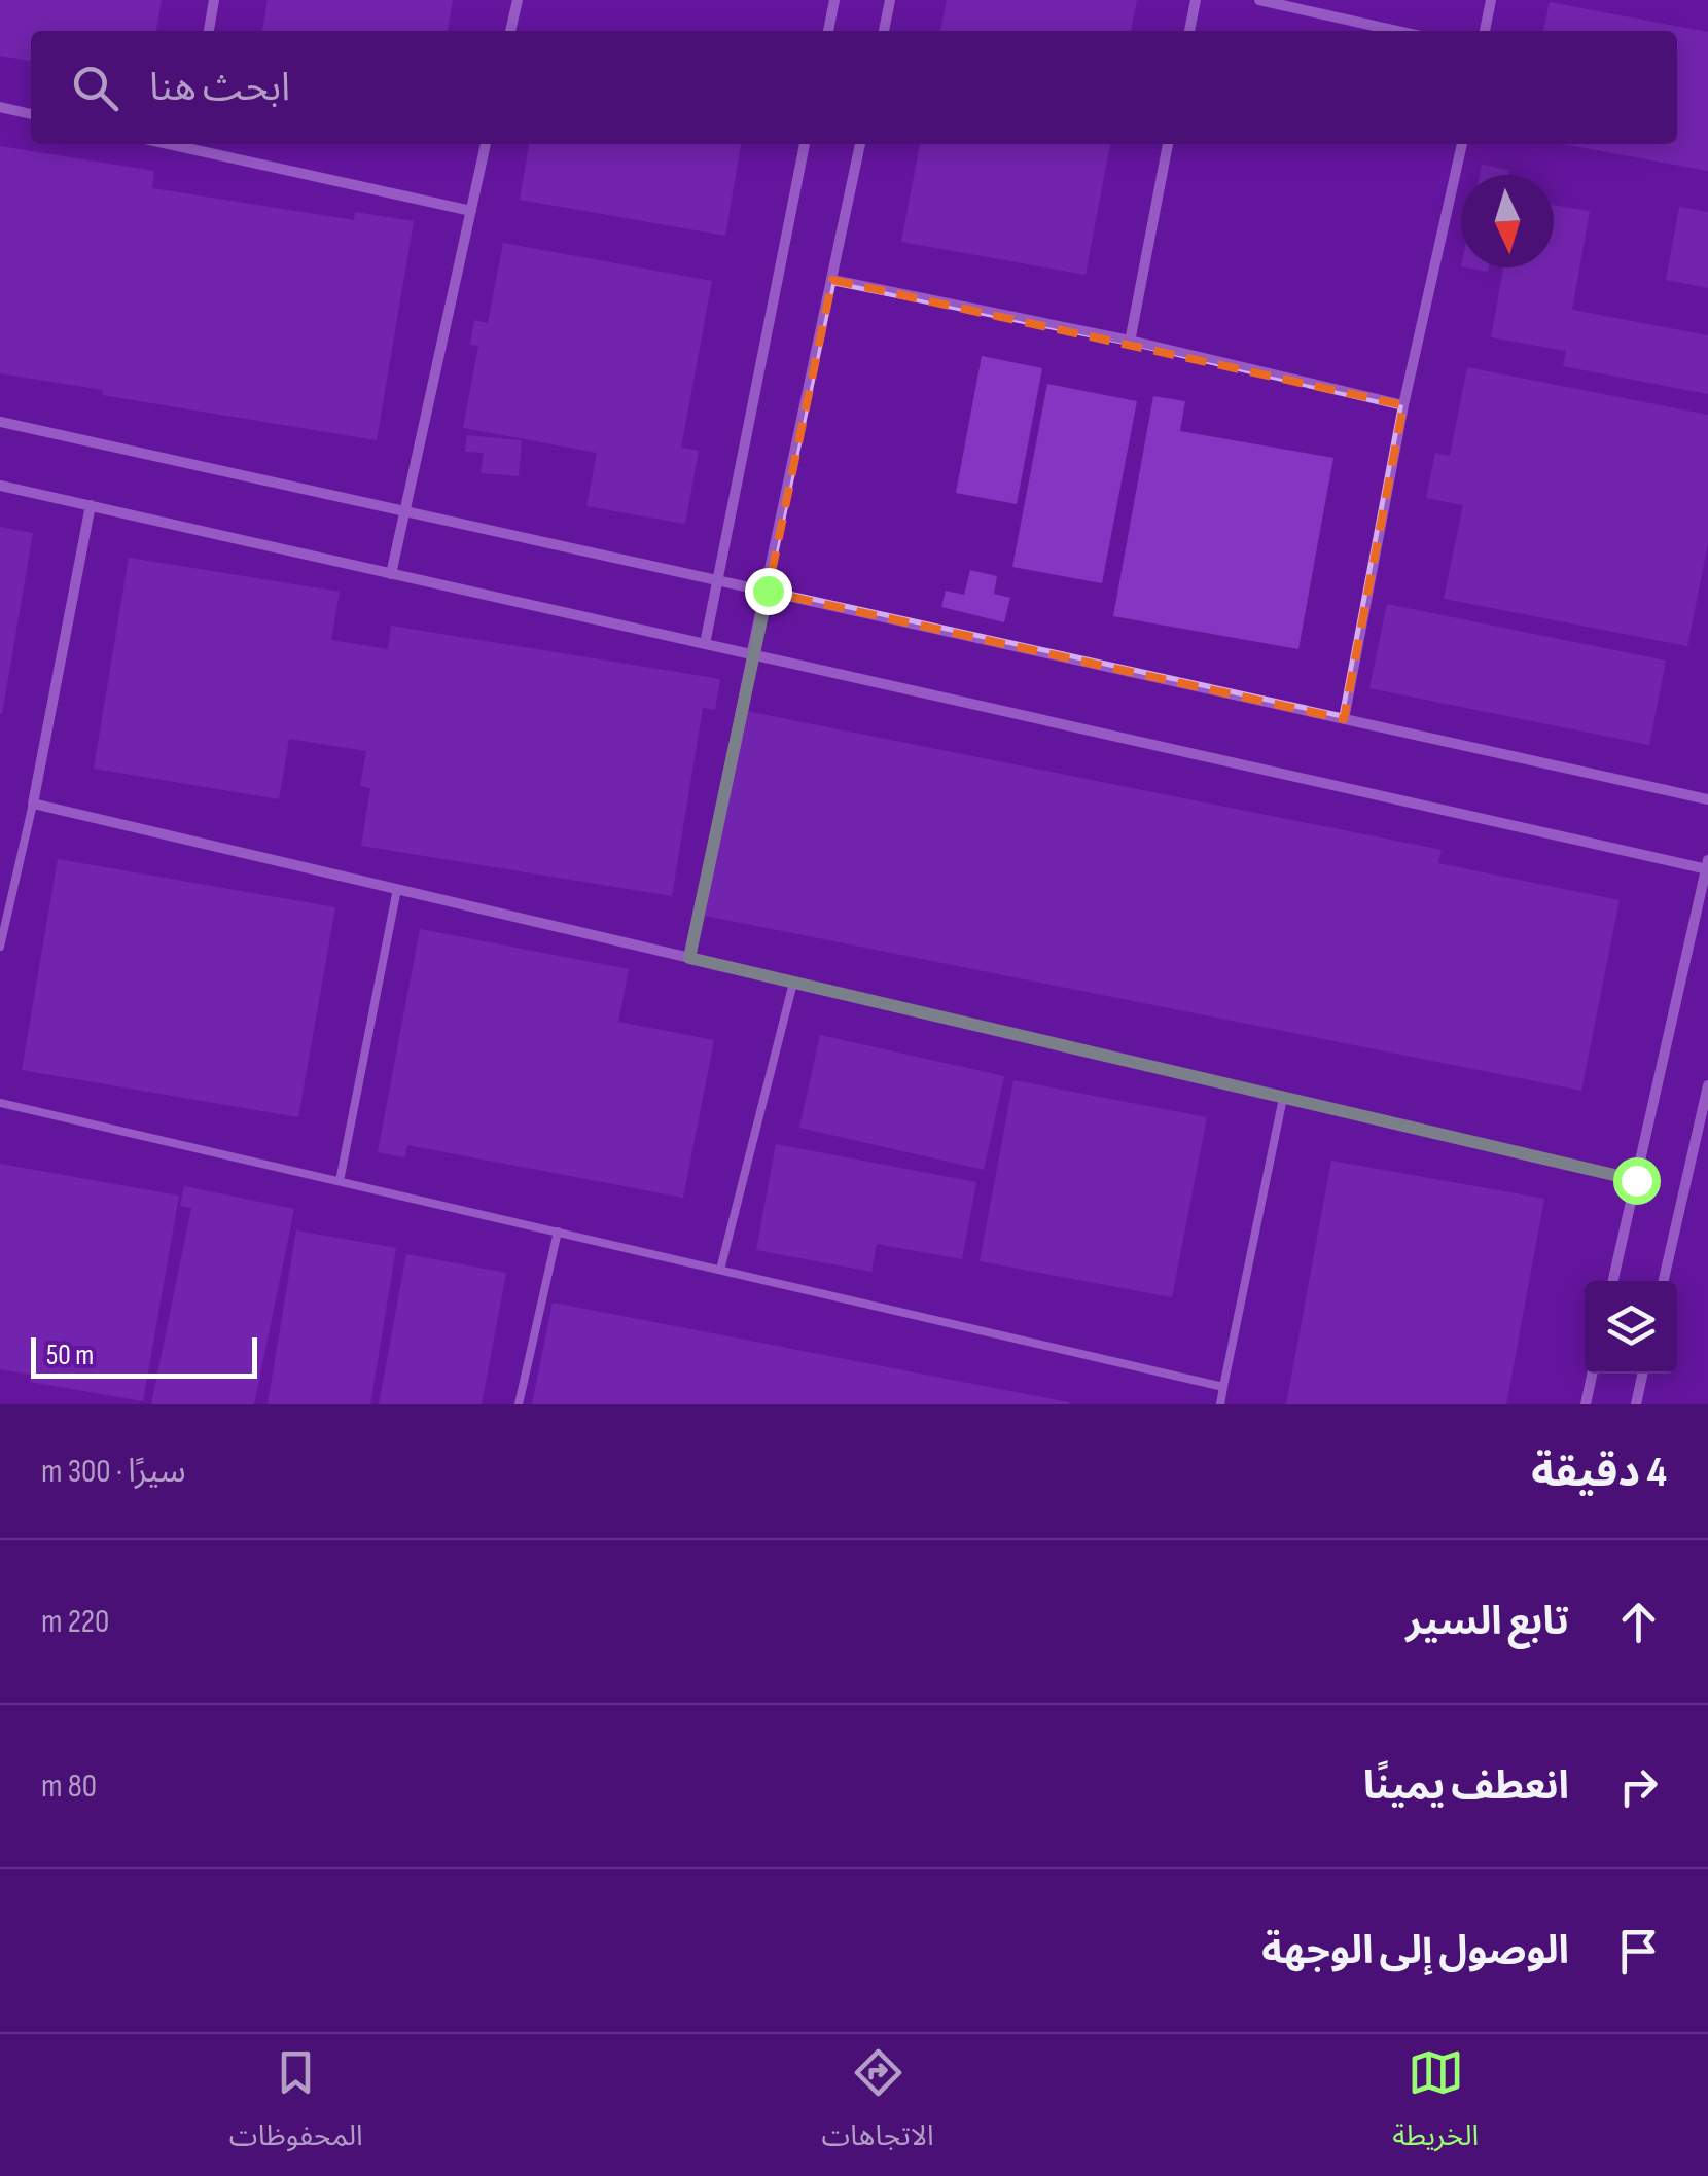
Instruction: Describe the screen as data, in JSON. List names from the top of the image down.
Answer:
{
  "scale_bar": "50 m",
  "north": "bottom",
  "page": {
    "search": "ابحث هنا",
    "scale": "50 m",
    "heading": ["4 دقيقة", "سيرًا · 300 m"],
    "list": [
      ["تابع السير", "220 m"],
      ["انعطف يمينًا", "80 m"],
      "الوصول إلى الوجهة"
    ],
    "nav": ["الخريطة", "الاتجاهات", "المحفوظات"]
  }
}
